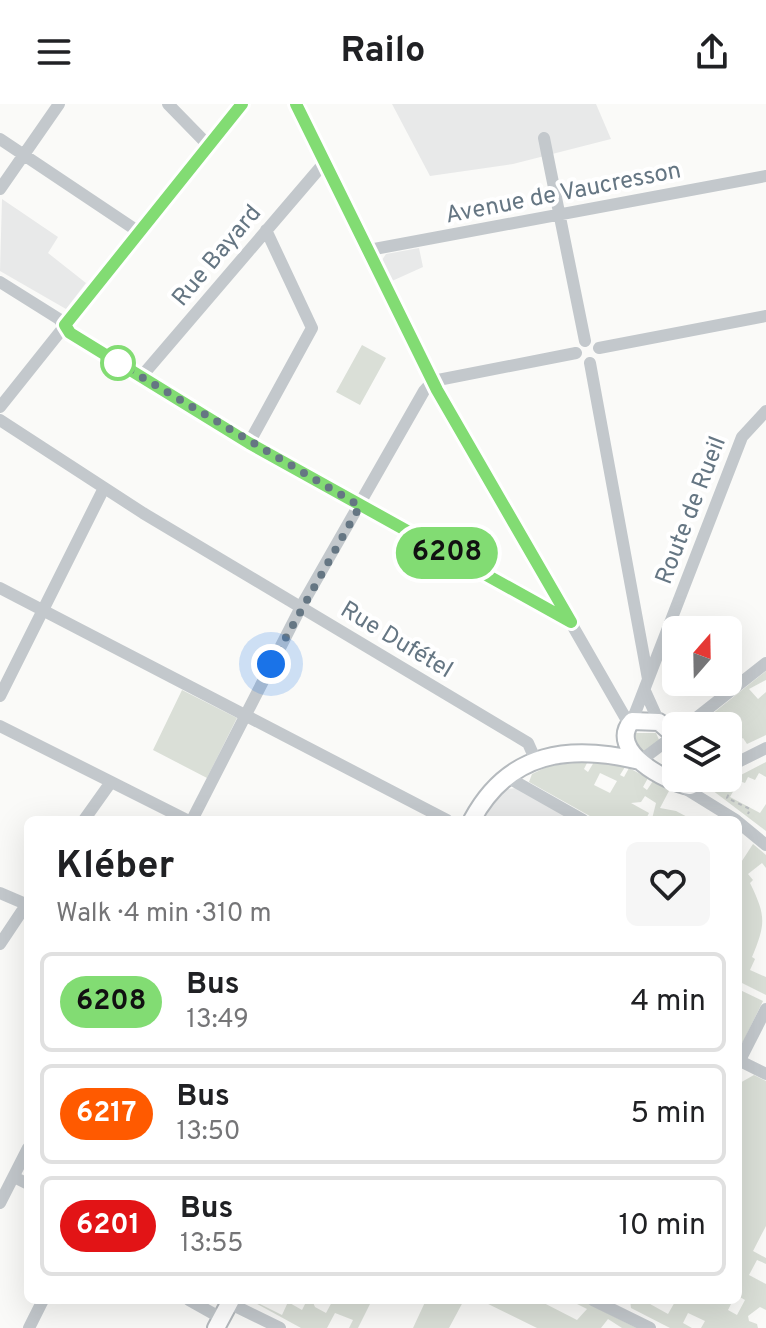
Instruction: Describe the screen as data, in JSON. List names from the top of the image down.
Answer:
{
  "streets": {
    "street": [
      "Avenue de Vaucresson",
      "Rue Bayard",
      "Route de Rueil",
      "Rue Dufétel"
    ]
  },
  "lines": ["bus line 6208"],
  "north": "top",
  "page": {
    "header": "Railo",
    "on_map": "6208",
    "heading": ["Kléber", "Walk · 4 min · 310 m"],
    "list": [
      {
        "mark": "6208",
        "name": "Bus",
        "note": "13:49",
        "value": "4 min"
      },
      {
        "mark": "6217",
        "name": "Bus",
        "note": "13:50",
        "value": "5 min"
      },
      {
        "mark": "6201",
        "name": "Bus",
        "note": "13:55",
        "value": "10 min"
      }
    ]
  }
}
